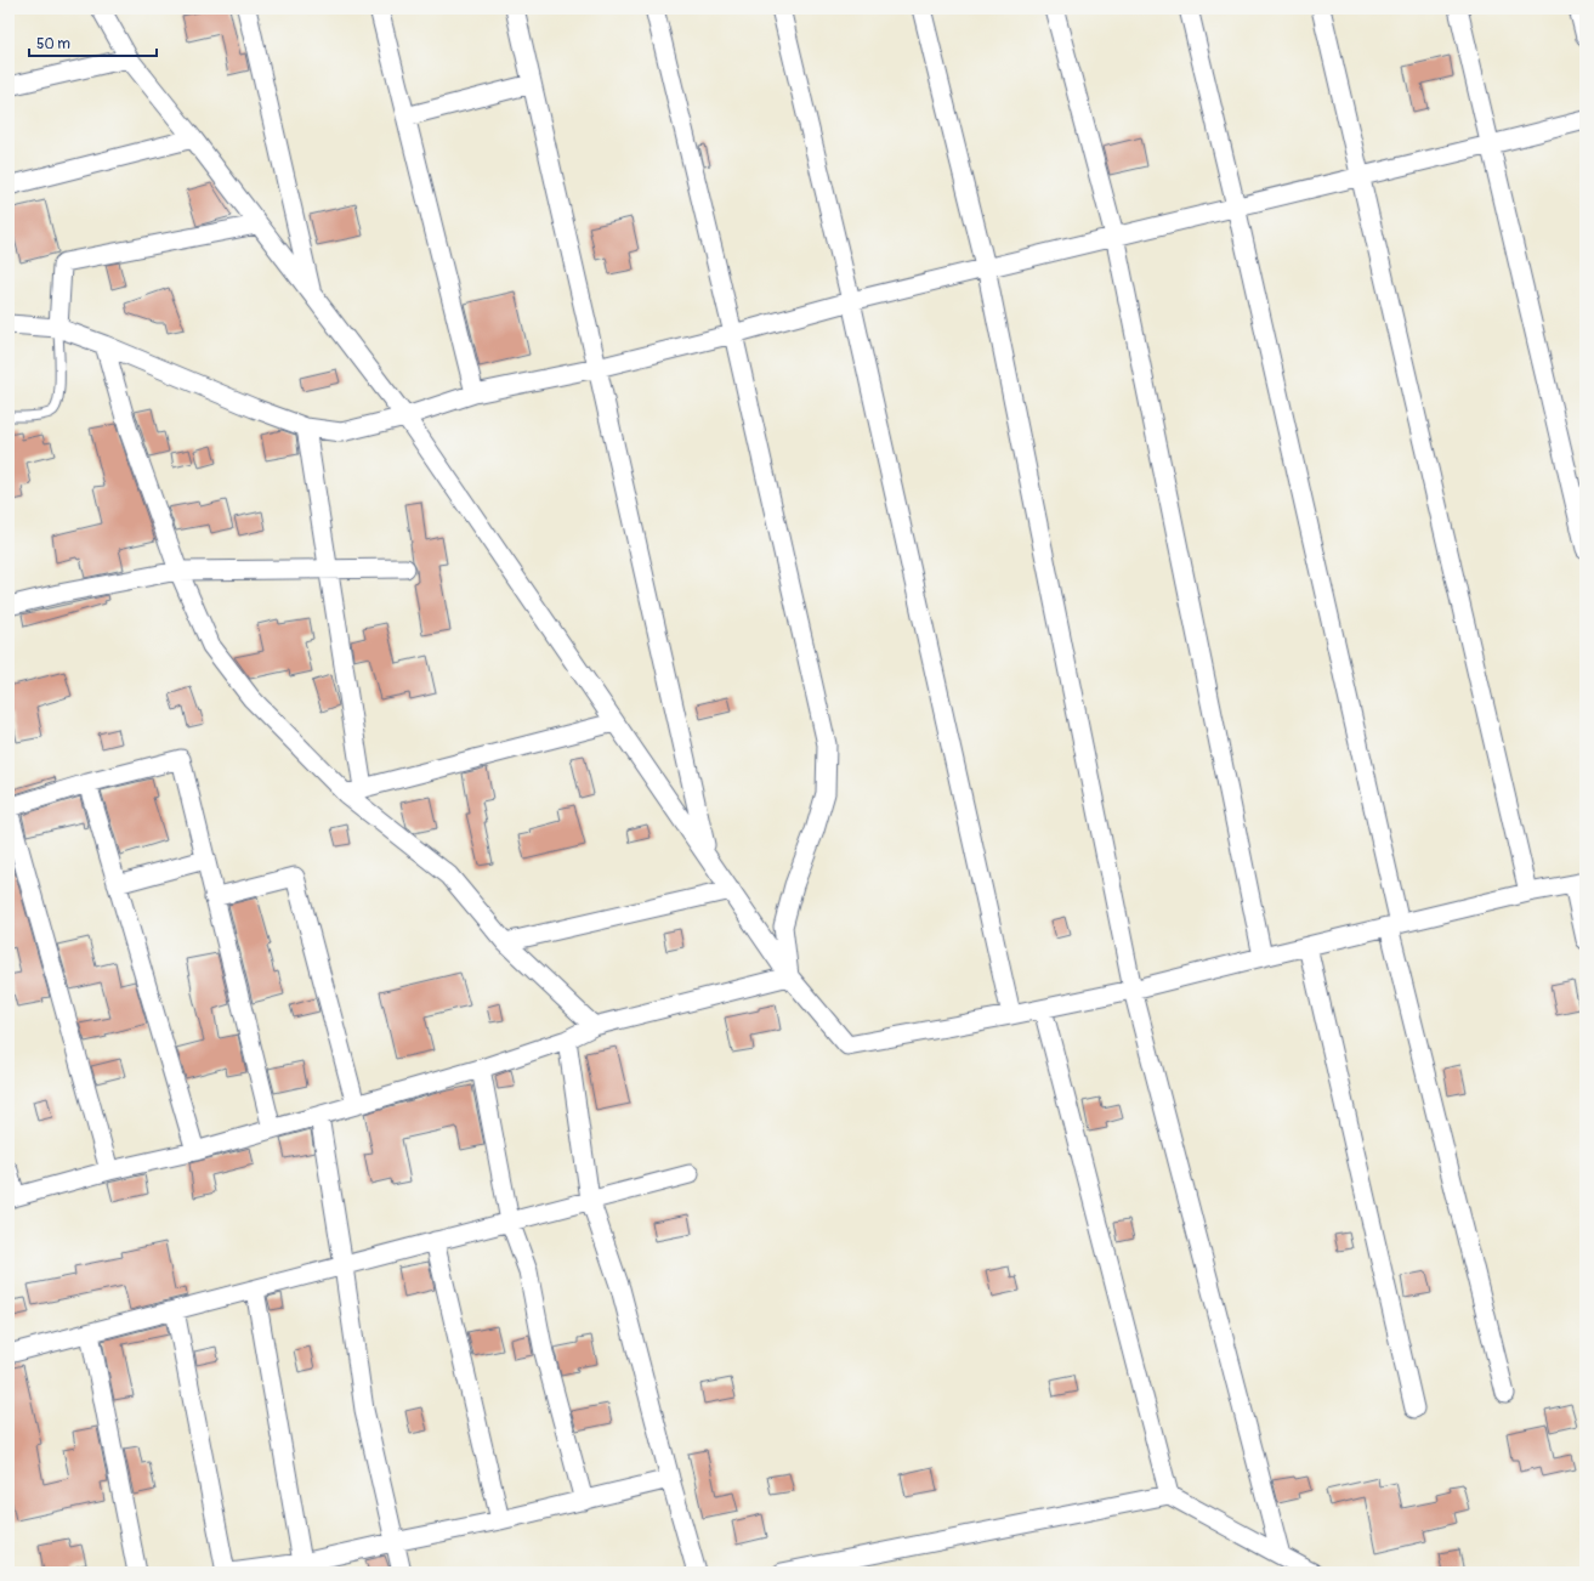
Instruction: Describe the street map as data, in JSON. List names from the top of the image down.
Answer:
{
  "scale_bar": "50 m"
}
